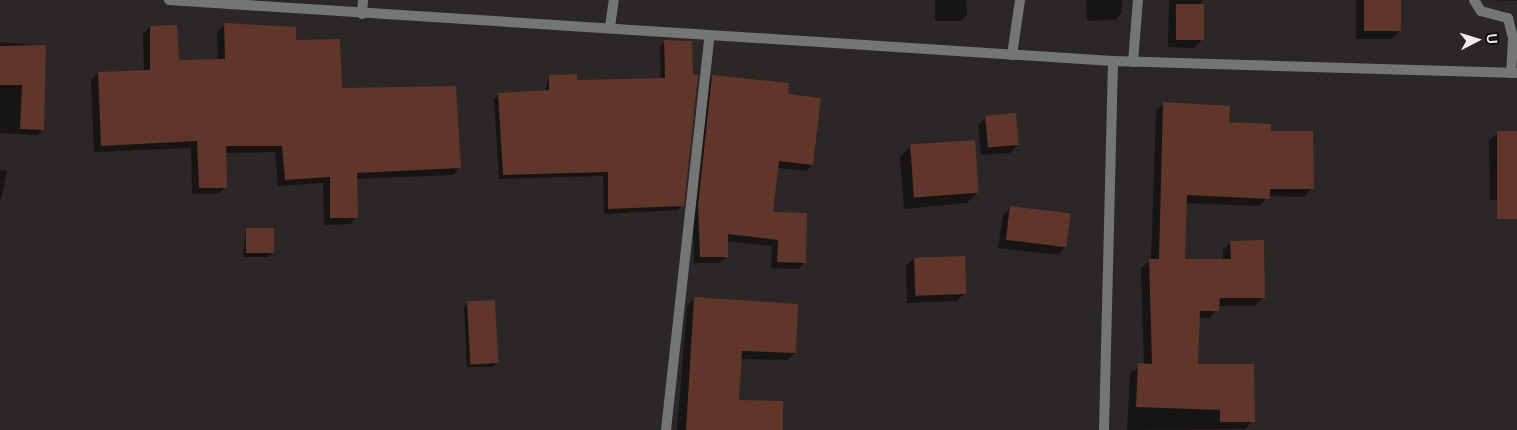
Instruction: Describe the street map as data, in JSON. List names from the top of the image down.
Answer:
{
  "north": "right"
}
